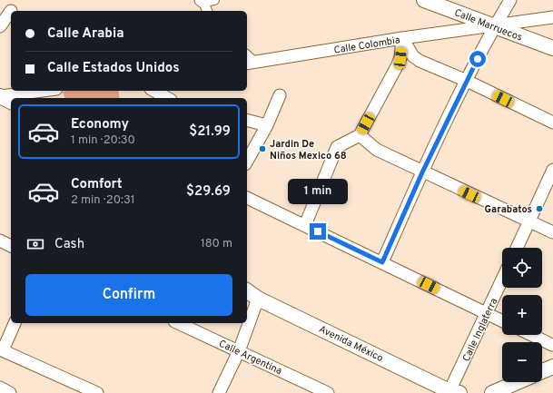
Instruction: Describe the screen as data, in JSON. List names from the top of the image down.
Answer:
{
  "streets": {
    "street": [
      "Calle Marruecos",
      "Calle Colombia",
      "Calle Inglaterra",
      "Avenida México",
      "Calle Argentina"
    ]
  },
  "crossings": [
    ["Calle Marruecos", "Calle Colombia"],
    ["Calle Inglaterra", "Avenida México"]
  ],
  "places": ["Jardin De Niños Mexico 68", "Garabatos"],
  "page": {
    "banner": ["Calle Arabia", "Calle Estados Unidos"],
    "list": [
      {
        "name": "Economy",
        "note": "1 min · 20:30",
        "value": "$21.99"
      },
      {
        "name": "Comfort",
        "note": "2 min · 20:31",
        "value": "$29.69"
      }
    ],
    "bubble": "1 min",
    "pay": ["Cash", "180 m"],
    "map_buttons": ["+", "−"],
    "buttons": "Confirm"
  }
}
